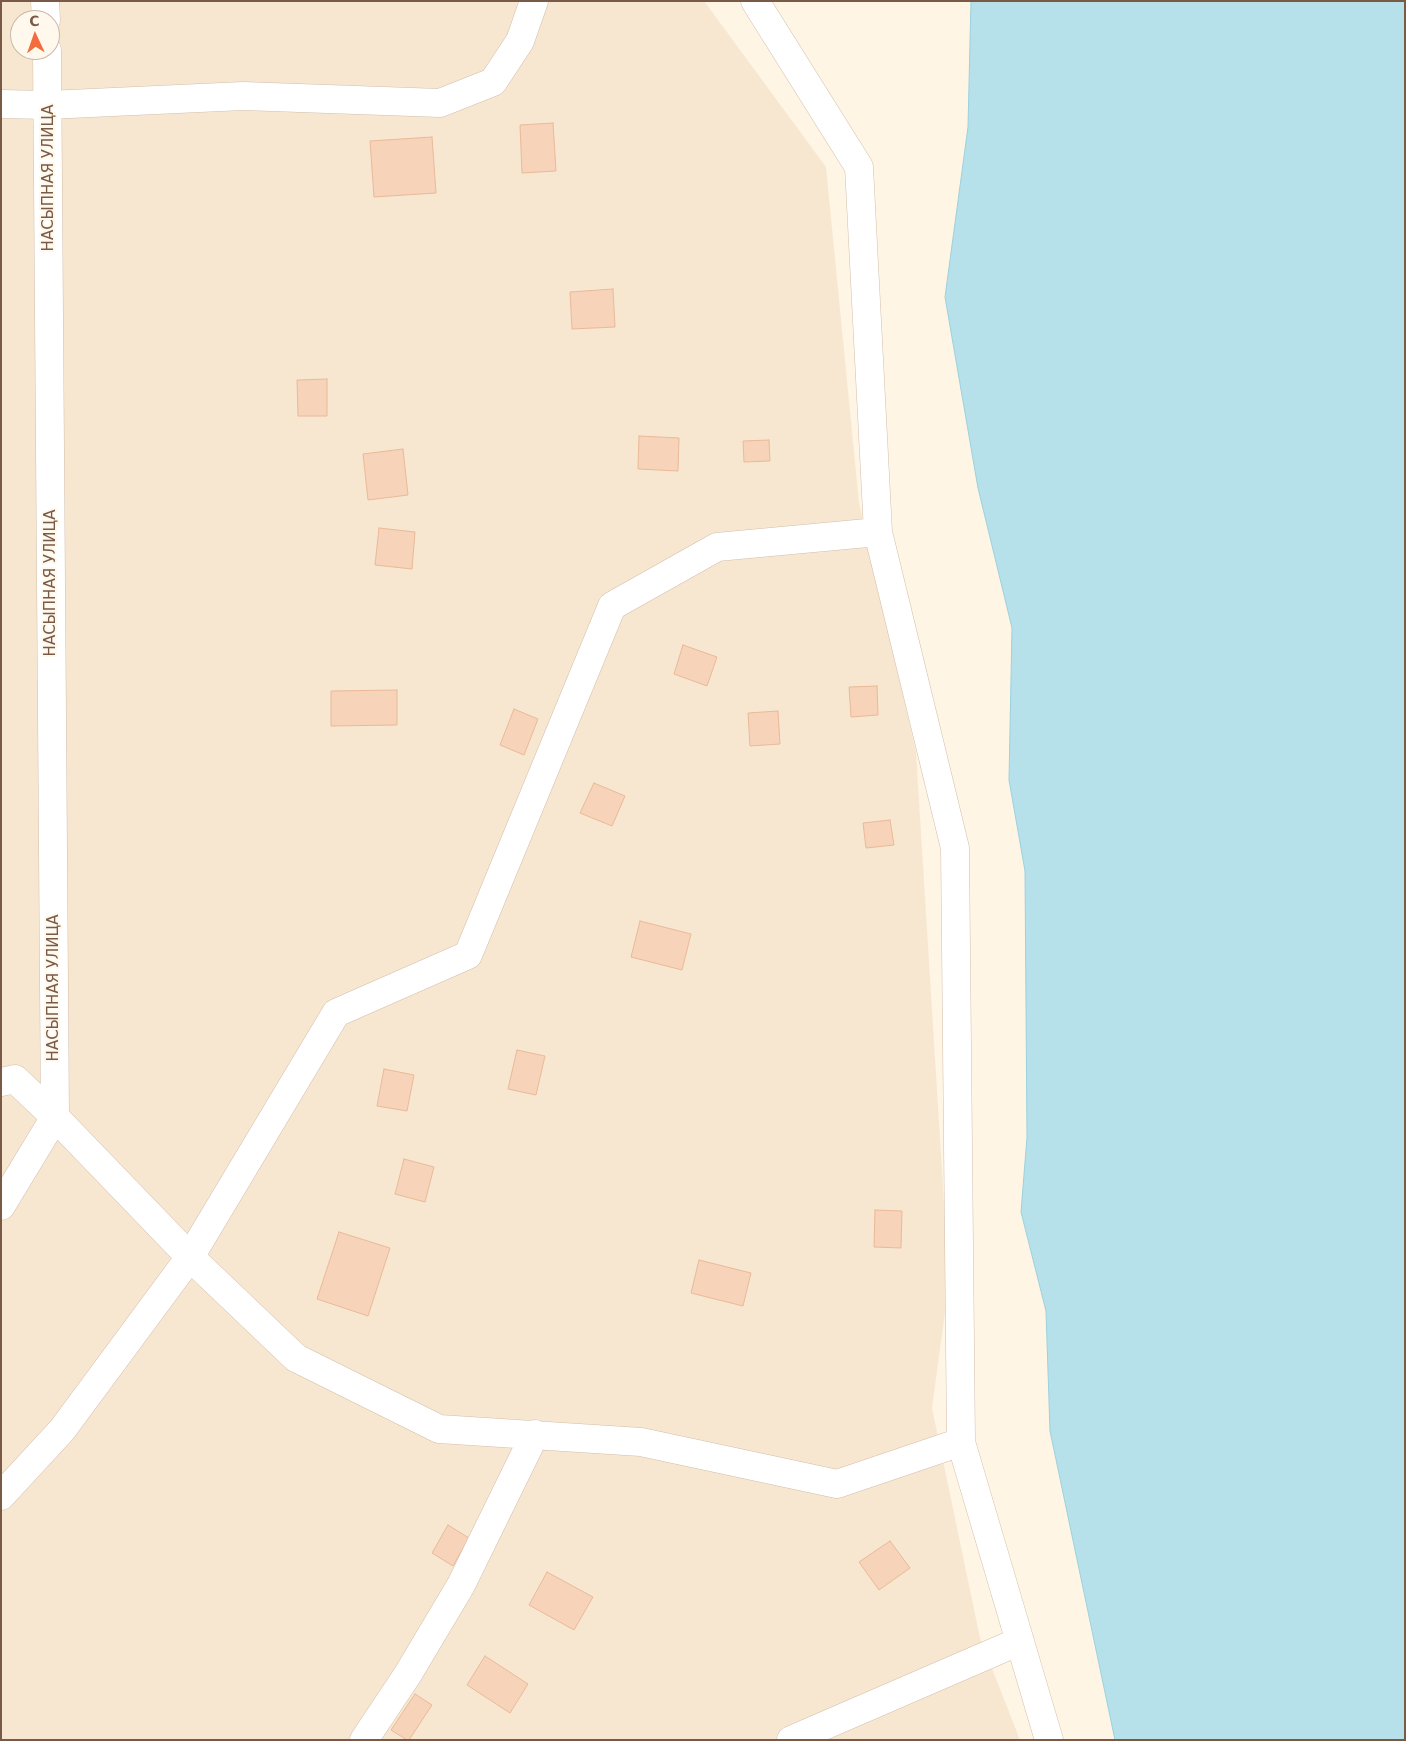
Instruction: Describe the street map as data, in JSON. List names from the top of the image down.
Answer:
{
  "streets": {
    "street": ["НАСЫПНАЯ УЛИЦА"]
  },
  "north": "top"
}
